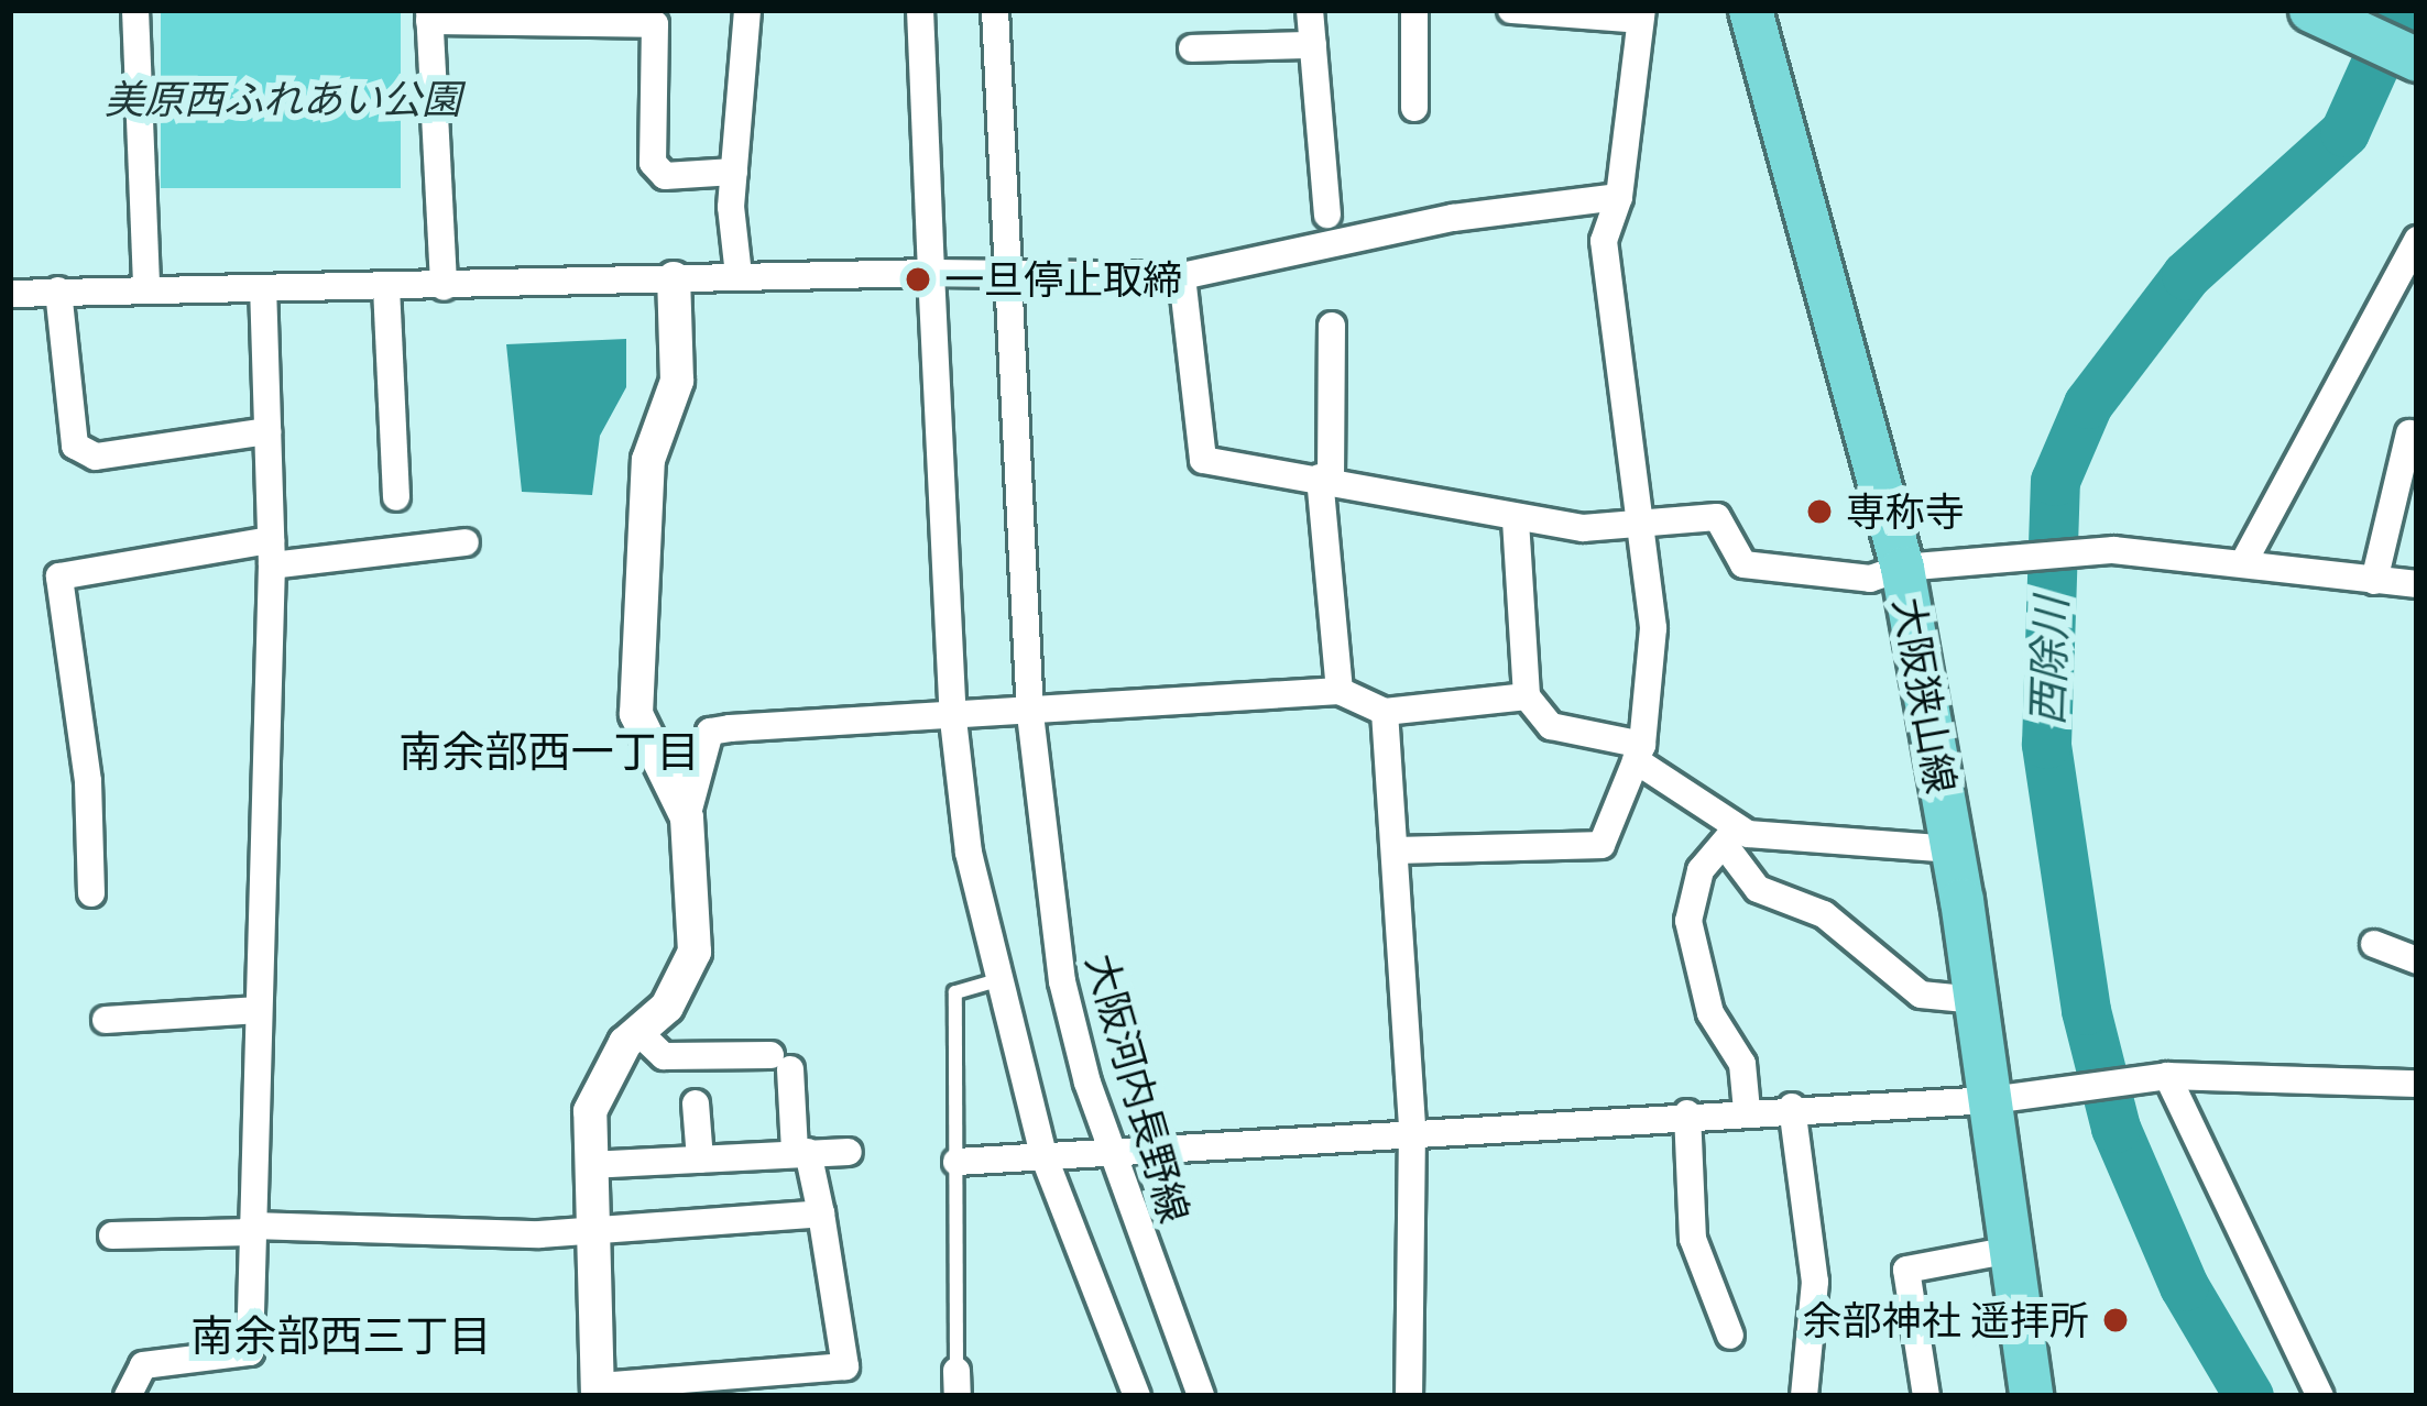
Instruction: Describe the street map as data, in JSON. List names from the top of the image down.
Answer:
{
  "streets": {
    "main road": ["大阪狭山線"],
    "street": ["大阪河内長野線"]
  },
  "districts": ["南余部西一丁目", "南余部西三丁目"],
  "water": ["西除川"],
  "parks": ["美原西ふれあい公園"],
  "places": ["一旦停止取締", "専称寺", "余部神社 遥拝所"]
}
